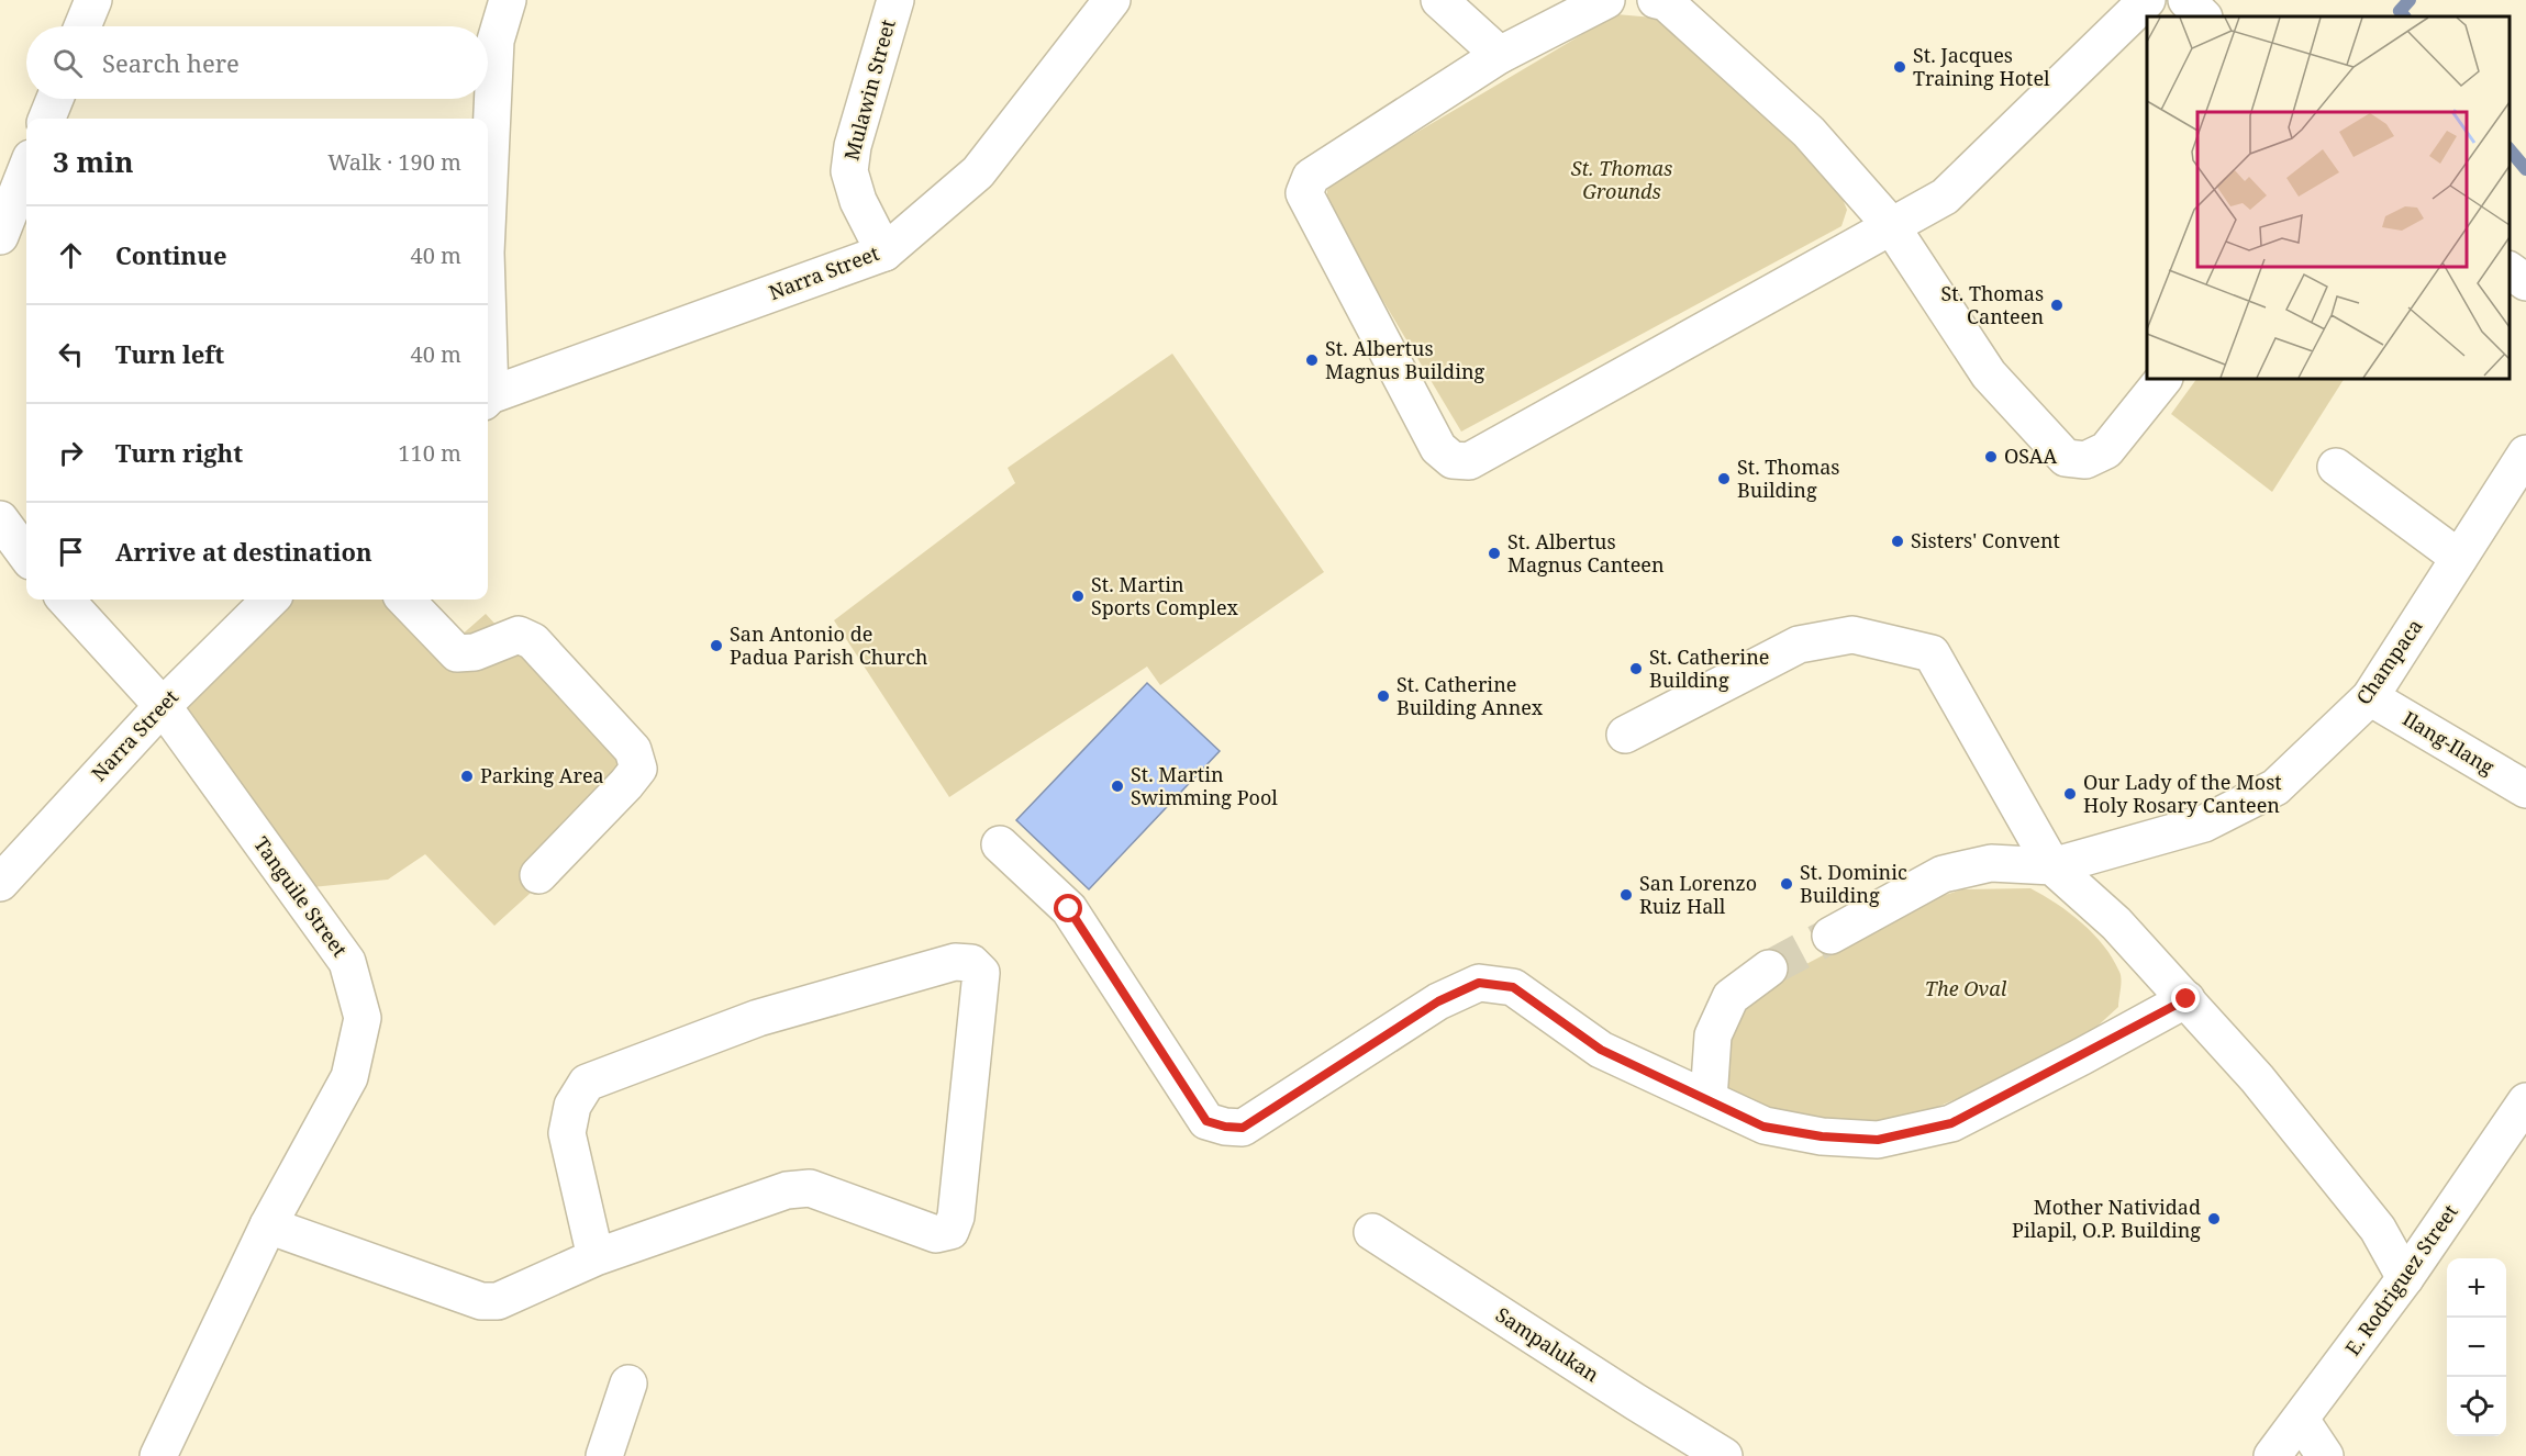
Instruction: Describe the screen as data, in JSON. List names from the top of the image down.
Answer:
{
  "streets": {
    "street": [
      "Mulawin Street",
      "Narra Street",
      "Champaca",
      "Ilang-Ilang",
      "Tanguile Street",
      "E. Rodriguez Street",
      "Sampalukan"
    ]
  },
  "crossings": [
    ["Mulawin Street", "Narra Street"],
    ["Narra Street", "Tanguile Street"],
    ["Champaca", "Ilang-Ilang"]
  ],
  "parks": ["St. Thomas Grounds", "The Oval"],
  "places": [
    "St. Jacques Training Hotel",
    "St. Thomas Canteen",
    "St. Albertus Magnus Building",
    "OSAA",
    "St. Thomas Building",
    "Sisters' Convent",
    "St. Albertus Magnus Canteen",
    "St. Martin Sports Complex",
    "San Antonio de Padua Parish Church",
    "St. Catherine Building",
    "St. Catherine Building Annex",
    "Parking Area",
    "St. Martin Swimming Pool",
    "Our Lady of the Most Holy Rosary Canteen",
    "St. Dominic Building",
    "San Lorenzo Ruiz Hall",
    "Mother Natividad Pilapil, O.P. Building"
  ],
  "page": {
    "search": "Search here",
    "heading": ["3 min", "Walk · 190 m"],
    "list": [
      ["Continue", "40 m"],
      ["Turn left", "40 m"],
      ["Turn right", "110 m"],
      "Arrive at destination"
    ],
    "map_buttons": ["+", "−"]
  }
}
